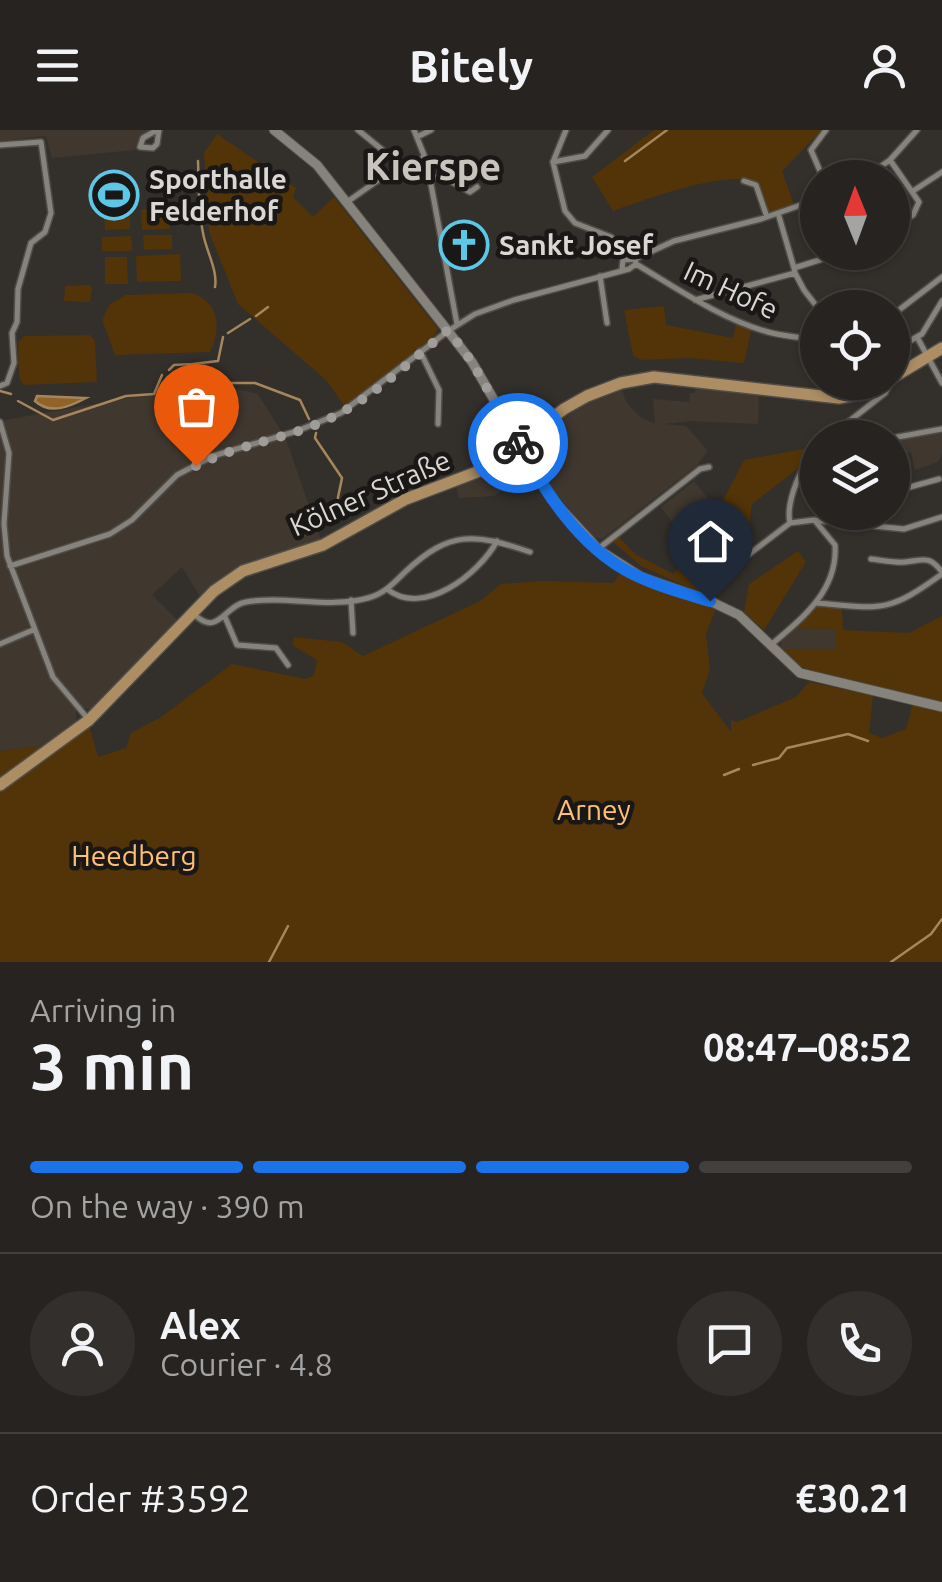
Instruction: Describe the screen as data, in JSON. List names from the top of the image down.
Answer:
{
  "streets": {
    "main road": ["Kölner Straße"],
    "street": ["Im Hofe"]
  },
  "districts": ["Kierspe"],
  "parks": ["Arney", "Heedberg"],
  "places": {
    "sports": ["Sporthalle Felderhof"],
    "church": ["Sankt Josef"]
  },
  "north": "top",
  "page": {
    "header": "Bitely",
    "heading": ["3 min", "Arriving in", "08:47–08:52"],
    "panel": [
      "Alex",
      "Courier · 4.8",
      "Order #3592",
      "€30.21"
    ],
    "bar": "On the way · 390 m"
  }
}
